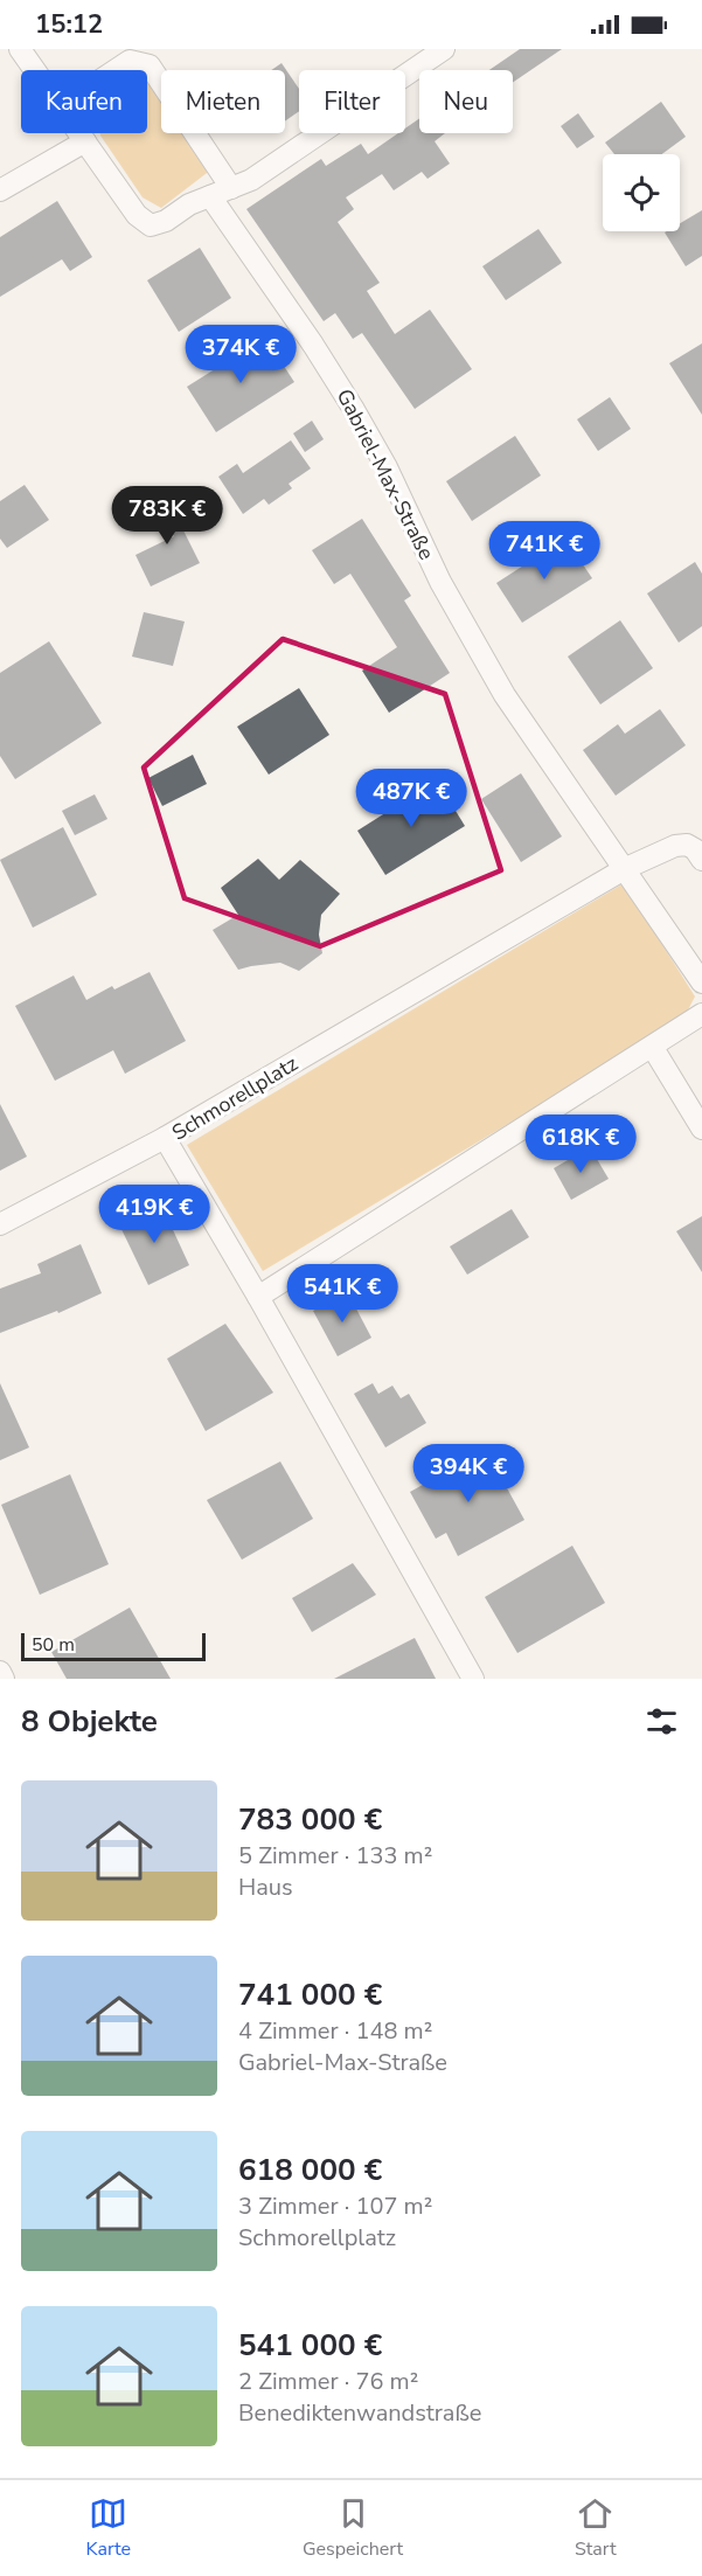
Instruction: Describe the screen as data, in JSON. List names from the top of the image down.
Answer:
{
  "streets": {
    "street": ["Gabriel-Max-Straße", "Schmorellplatz"]
  },
  "crossings": [
    ["Gabriel-Max-Straße", "Schmorellplatz"]
  ],
  "scale_bar": "50 m",
  "page": {
    "status": "15:12",
    "chip": [
      "Kaufen",
      "Mieten",
      "Filter",
      "Neu"
    ],
    "price": [
      "374K €",
      "783K €",
      "741K €",
      "487K €",
      "618K €",
      "419K €",
      "541K €",
      "394K €"
    ],
    "scale": "50 m",
    "heading": "8 Objekte",
    "list": [
      {
        "name": "783 000 €",
        "note": "5 Zimmer · 133 m² · Haus"
      },
      {
        "name": "741 000 €",
        "note": "4 Zimmer · 148 m² · Gabriel-Max-Straße"
      },
      {
        "name": "618 000 €",
        "note": "3 Zimmer · 107 m² · Schmorellplatz"
      },
      {
        "name": "541 000 €",
        "note": "2 Zimmer · 76 m² · Benediktenwandstraße"
      }
    ],
    "tabs": ["Karte", "Gespeichert", "Start"]
  }
}
